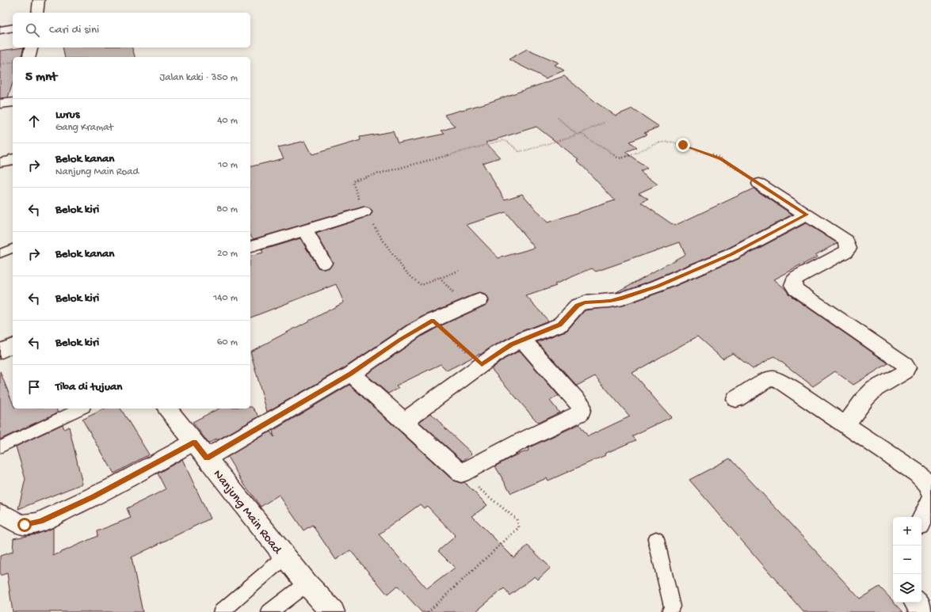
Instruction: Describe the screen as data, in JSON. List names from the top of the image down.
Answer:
{
  "streets": {
    "street": ["Nanjung Main Road"]
  },
  "page": {
    "search": "Cari di sini",
    "heading": ["5 mnt", "Jalan kaki · 350 m"],
    "list": [
      ["Lurus", "Gang Kramat", "40 m"],
      ["Belok kanan", "Nanjung Main Road", "10 m"],
      ["Belok kiri", "80 m"],
      ["Belok kanan", "20 m"],
      ["Belok kiri", "140 m"],
      ["Belok kiri", "60 m"],
      "Tiba di tujuan"
    ],
    "map_buttons": ["+", "−"]
  }
}
